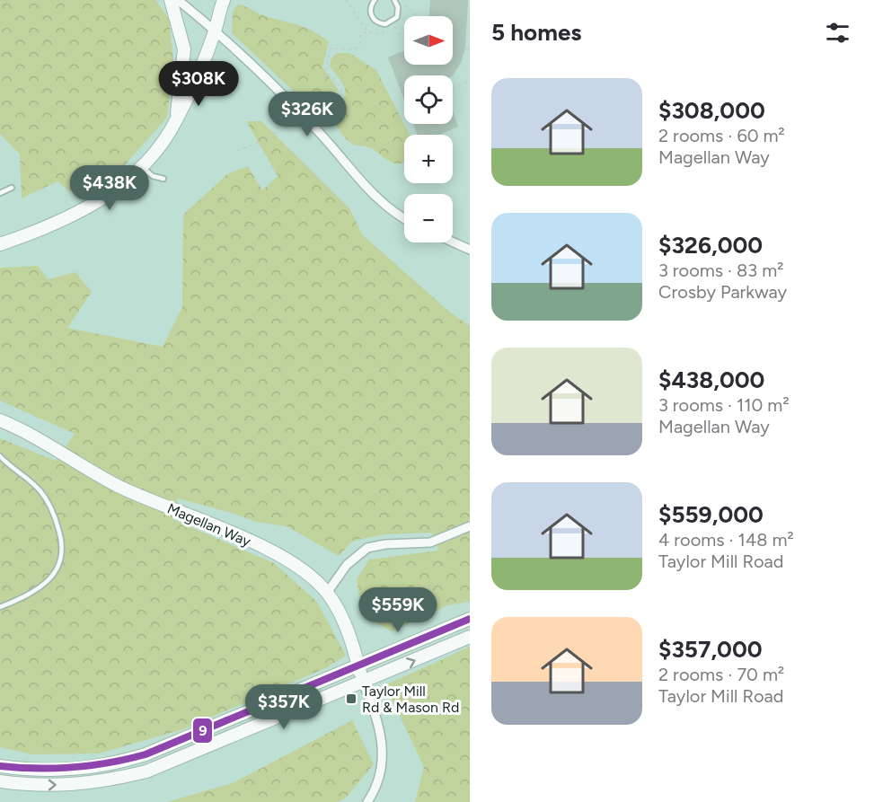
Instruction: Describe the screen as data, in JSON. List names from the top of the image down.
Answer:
{
  "streets": {
    "main road": ["Magellan Way"]
  },
  "places": {
    "transit": ["Taylor Mill Rd & Mason Rd"]
  },
  "lines": ["transit line 9"],
  "north": "right",
  "page": {
    "heading": "5 homes",
    "map_buttons": ["+", "−"],
    "price": [
      "$308K",
      "$326K",
      "$438K",
      "$559K",
      "$357K"
    ],
    "list": [
      {
        "name": "$308,000",
        "note": "2 rooms · 60 m² · Magellan Way"
      },
      {
        "name": "$326,000",
        "note": "3 rooms · 83 m² · Crosby Parkway"
      },
      {
        "name": "$438,000",
        "note": "3 rooms · 110 m² · Magellan Way"
      },
      {
        "name": "$559,000",
        "note": "4 rooms · 148 m² · Taylor Mill Road"
      },
      {
        "name": "$357,000",
        "note": "2 rooms · 70 m² · Taylor Mill Road"
      }
    ]
  }
}
